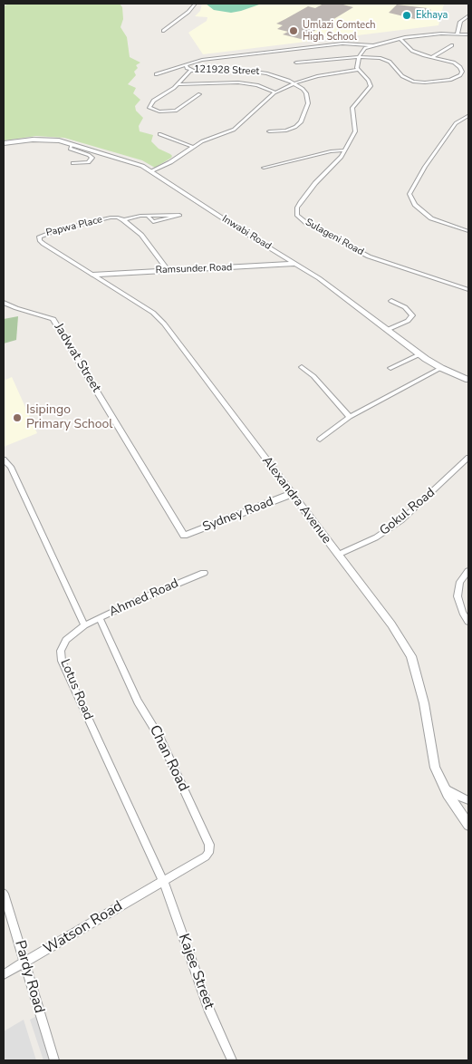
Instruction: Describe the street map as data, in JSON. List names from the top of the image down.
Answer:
{
  "streets": {
    "street": [
      "121928 Street",
      "Papwa Place",
      "Inwabi Road",
      "Sulageni Road",
      "Ramsunder Road",
      "Jadwat Street",
      "Alexandra Avenue",
      "Gokul Road",
      "Sydney Road",
      "Ahmed Road",
      "Lotus Road",
      "Chan Road",
      "Watson Road",
      "Kajee Street",
      "Pardy Road"
    ]
  },
  "crossings": [
    ["Papwa Place", "Alexandra Avenue"],
    ["Inwabi Road", "Ramsunder Road"],
    ["Ramsunder Road", "Alexandra Avenue"],
    ["Jadwat Street", "Sydney Road"],
    ["Alexandra Avenue", "Gokul Road"],
    ["Alexandra Avenue", "Sydney Road"],
    ["Ahmed Road", "Lotus Road"],
    ["Ahmed Road", "Chan Road"],
    ["Lotus Road", "Chan Road"],
    ["Lotus Road", "Watson Road"],
    ["Lotus Road", "Kajee Street"],
    ["Chan Road", "Watson Road"],
    ["Chan Road", "Kajee Street"],
    ["Watson Road", "Kajee Street"],
    ["Watson Road", "Pardy Road"]
  ],
  "places": ["Ekhaya", "Umlazi Comtech High School", "Isipingo Primary School"]
}
